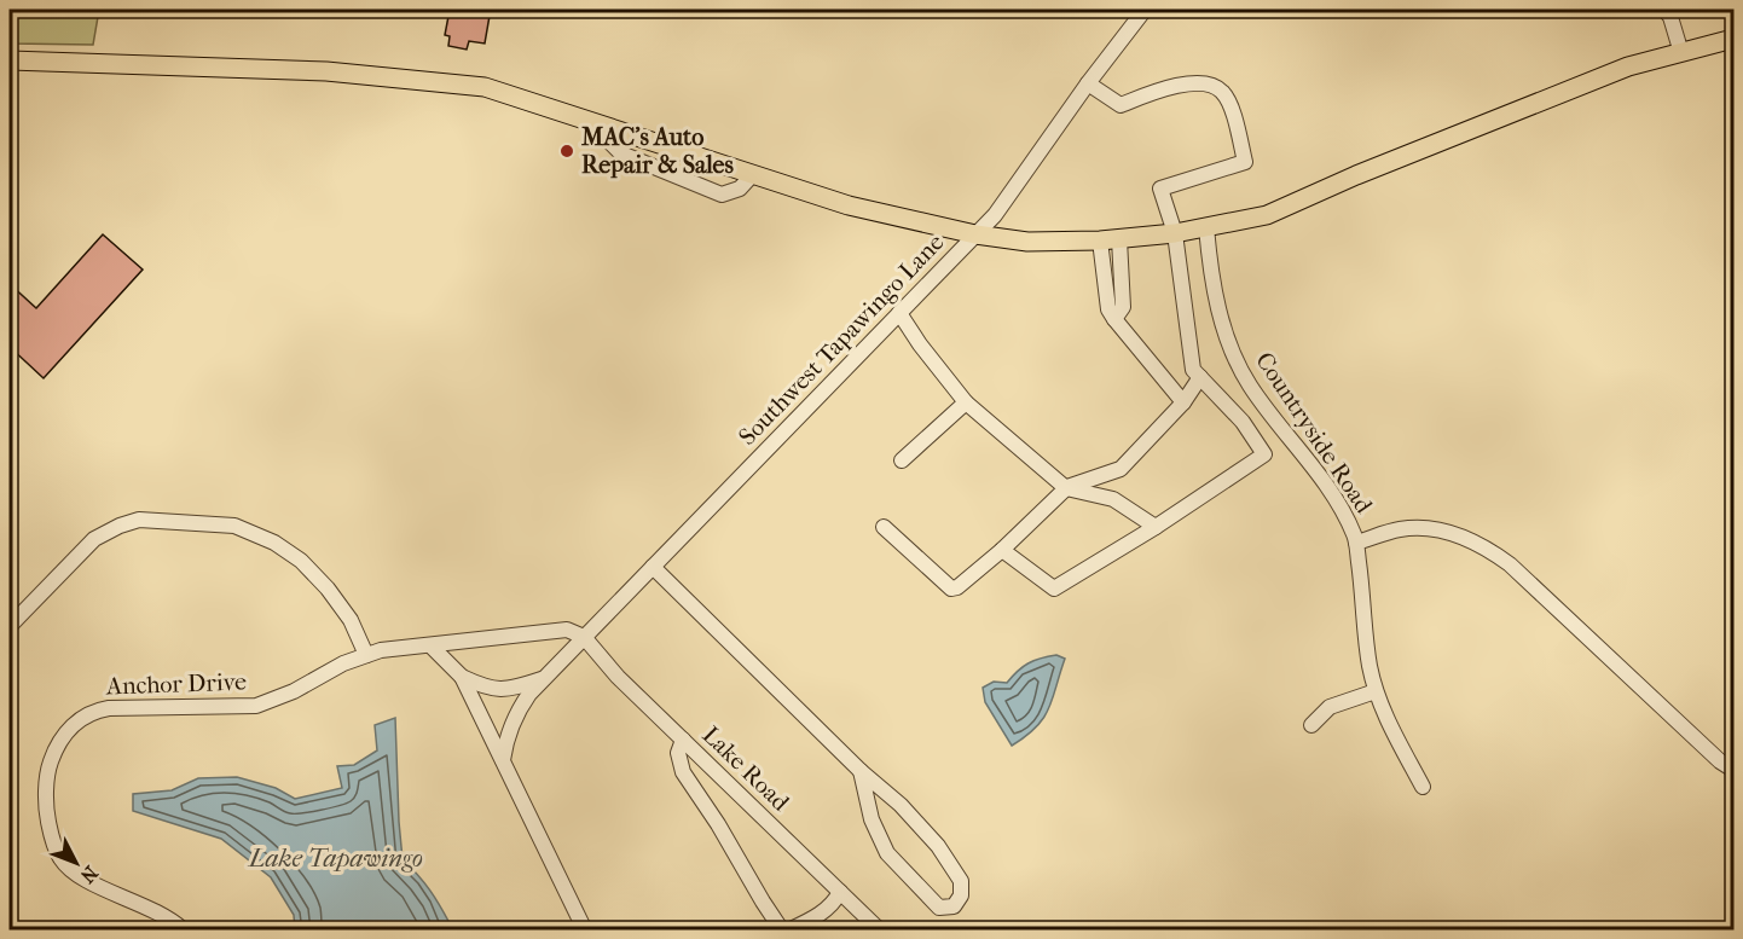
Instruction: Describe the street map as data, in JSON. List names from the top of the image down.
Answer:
{
  "streets": {
    "street": [
      "Southwest Tapawingo Lane",
      "Countryside Road",
      "Anchor Drive",
      "Lake Road"
    ]
  },
  "crossings": [
    ["Southwest Tapawingo Lane", "Anchor Drive"],
    ["Southwest Tapawingo Lane", "Lake Road"],
    ["Anchor Drive", "Lake Road"]
  ],
  "water": ["Lake Tapawingo"],
  "places": ["MAC's Auto Repair & Sales"],
  "north": "bottom right"
}
